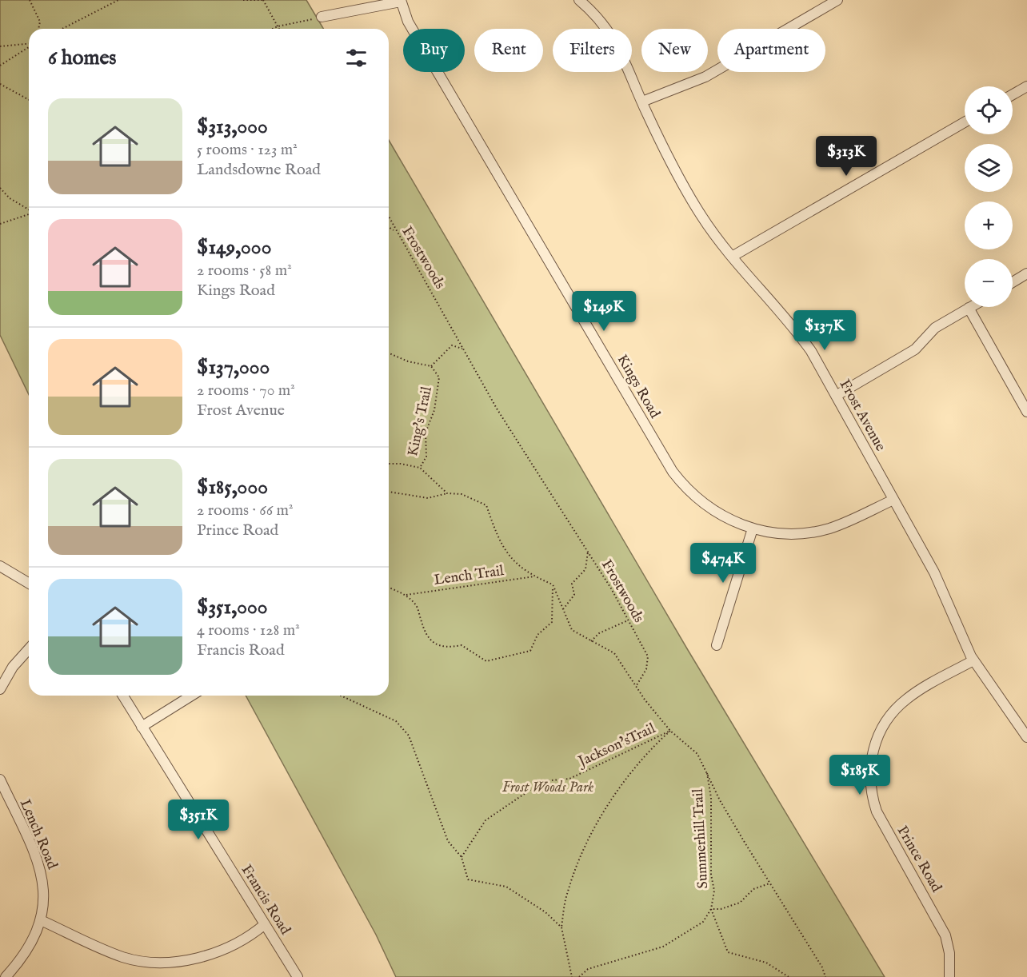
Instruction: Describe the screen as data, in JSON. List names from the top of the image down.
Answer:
{
  "streets": {
    "street": [
      "Kings Road",
      "Frost Avenue",
      "Lench Road",
      "Prince Road",
      "Francis Road"
    ],
    "path": [
      "Frostwoods",
      "King's Trail",
      "Lench Trail",
      "Jackson'sTrail",
      "Summerhill Trail"
    ]
  },
  "crossings": [
    ["Kings Road", "Frost Avenue"],
    ["Frost Avenue", "Prince Road"]
  ],
  "parks": ["Frost Woods Park"],
  "page": {
    "chip": [
      "Buy",
      "Rent",
      "Filters",
      "New",
      "Apartment"
    ],
    "heading": "6 homes",
    "map_buttons": ["+", "−"],
    "list": [
      {
        "name": "$313,000",
        "note": "5 rooms · 123 m² · Landsdowne Road"
      },
      {
        "name": "$149,000",
        "note": "2 rooms · 58 m² · Kings Road"
      },
      {
        "name": "$137,000",
        "note": "2 rooms · 70 m² · Frost Avenue"
      },
      {
        "name": "$185,000",
        "note": "2 rooms · 66 m² · Prince Road"
      },
      {
        "name": "$351,000",
        "note": "4 rooms · 128 m² · Francis Road"
      }
    ],
    "price": [
      "$313K",
      "$149K",
      "$137K",
      "$474K",
      "$185K",
      "$351K"
    ]
  }
}
